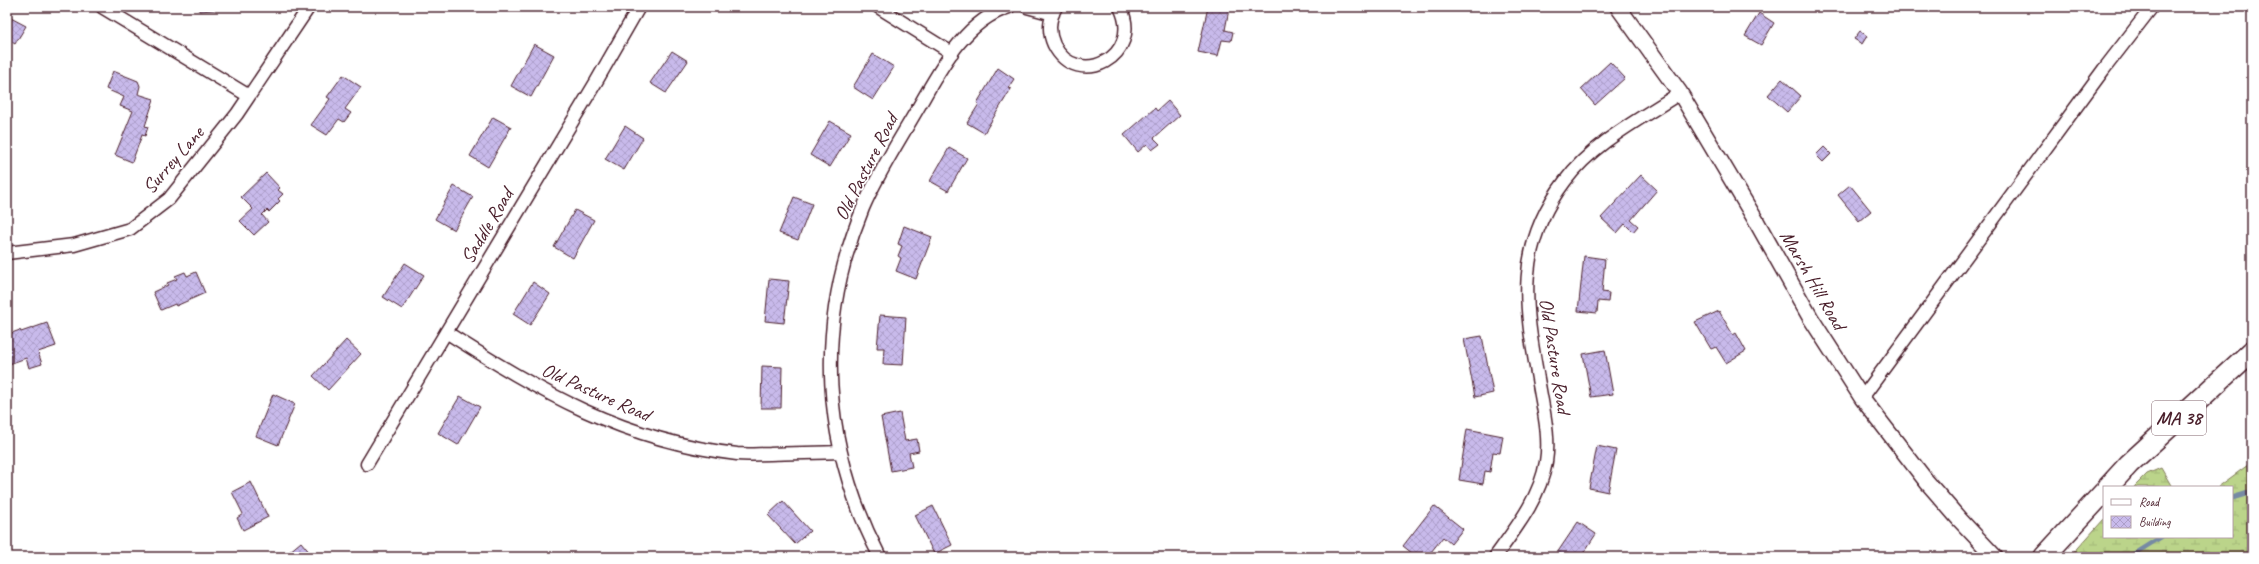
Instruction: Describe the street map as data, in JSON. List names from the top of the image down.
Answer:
{
  "streets": {
    "main road": ["MA 38"],
    "street": [
      "Surrey Lane",
      "Old Pasture Road",
      "Saddle Road",
      "Marsh Hill Road"
    ]
  },
  "crossings": [
    ["Old Pasture Road", "Saddle Road"],
    ["Old Pasture Road", "Marsh Hill Road"]
  ],
  "legend": ["Road", "Building"]
}
